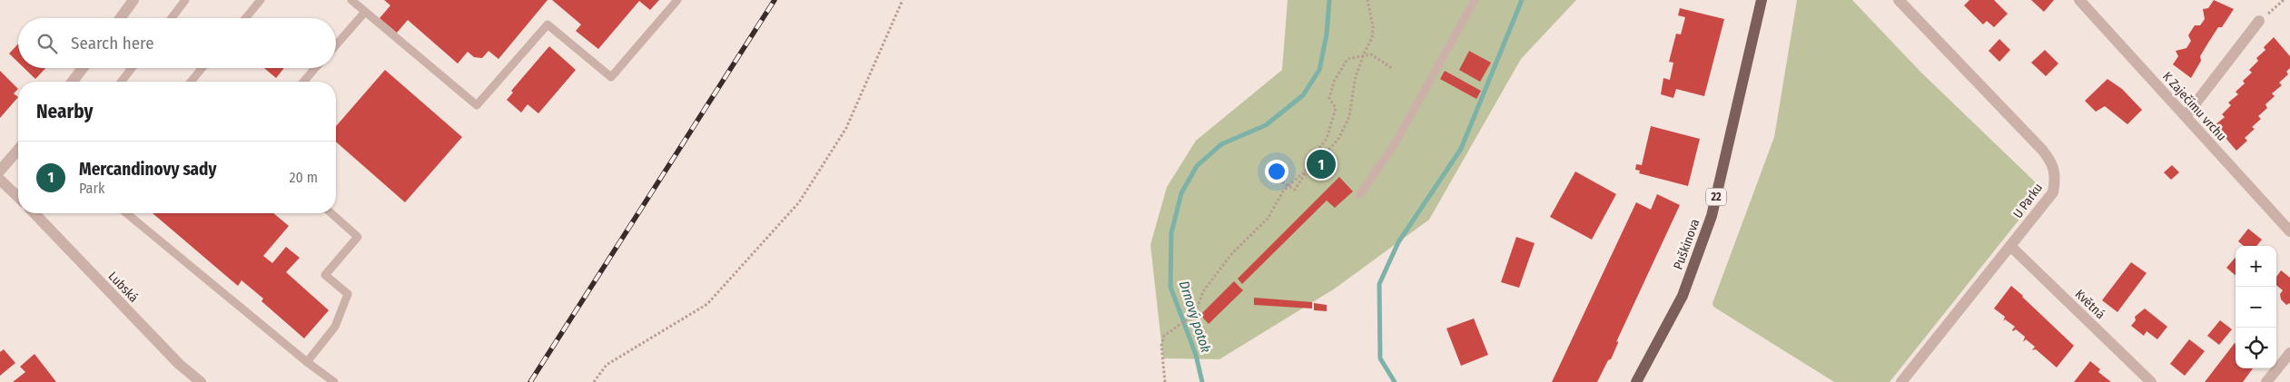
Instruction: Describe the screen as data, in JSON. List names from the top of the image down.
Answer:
{
  "streets": {
    "main road": ["22", "Puškinova"],
    "street": [
      "K Zaječímu vrchu",
      "U Parku",
      "Lubská",
      "Květná"
    ]
  },
  "crossings": [
    ["U Parku", "Květná"]
  ],
  "water": ["Drnový potok"],
  "page": {
    "search": "Search here",
    "heading": "Nearby",
    "list": [
      {
        "mark": "1",
        "name": "Mercandinovy sady",
        "note": "Park",
        "value": "20 m"
      }
    ],
    "pins": "1",
    "map_buttons": ["+", "−"]
  }
}
